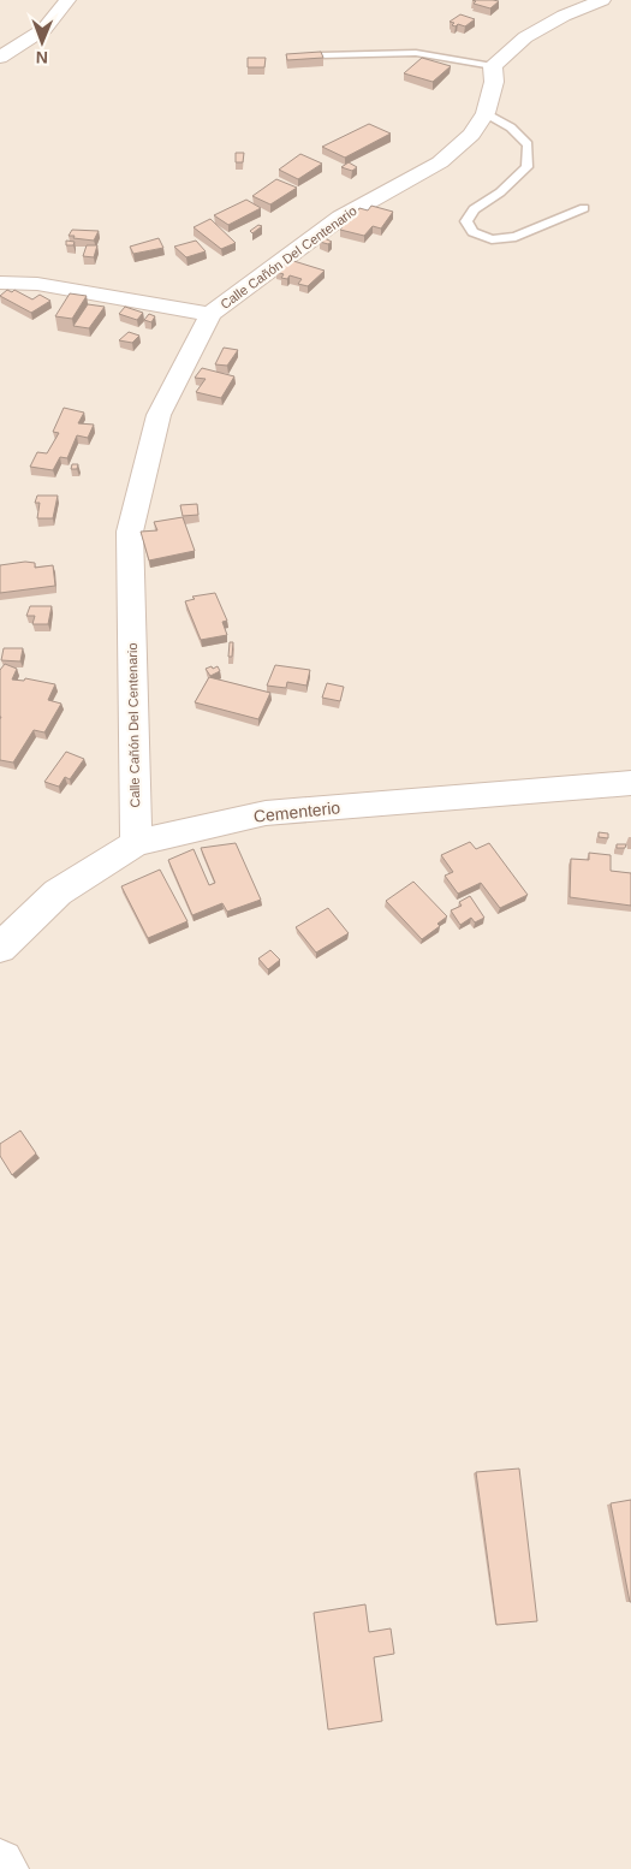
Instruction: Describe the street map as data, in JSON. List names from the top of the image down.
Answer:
{
  "streets": {
    "street": ["Calle Cañón Del Centenario", "Cementerio"]
  },
  "crossings": [
    ["Calle Cañón Del Centenario", "Cementerio"]
  ],
  "north": "bottom"
}
